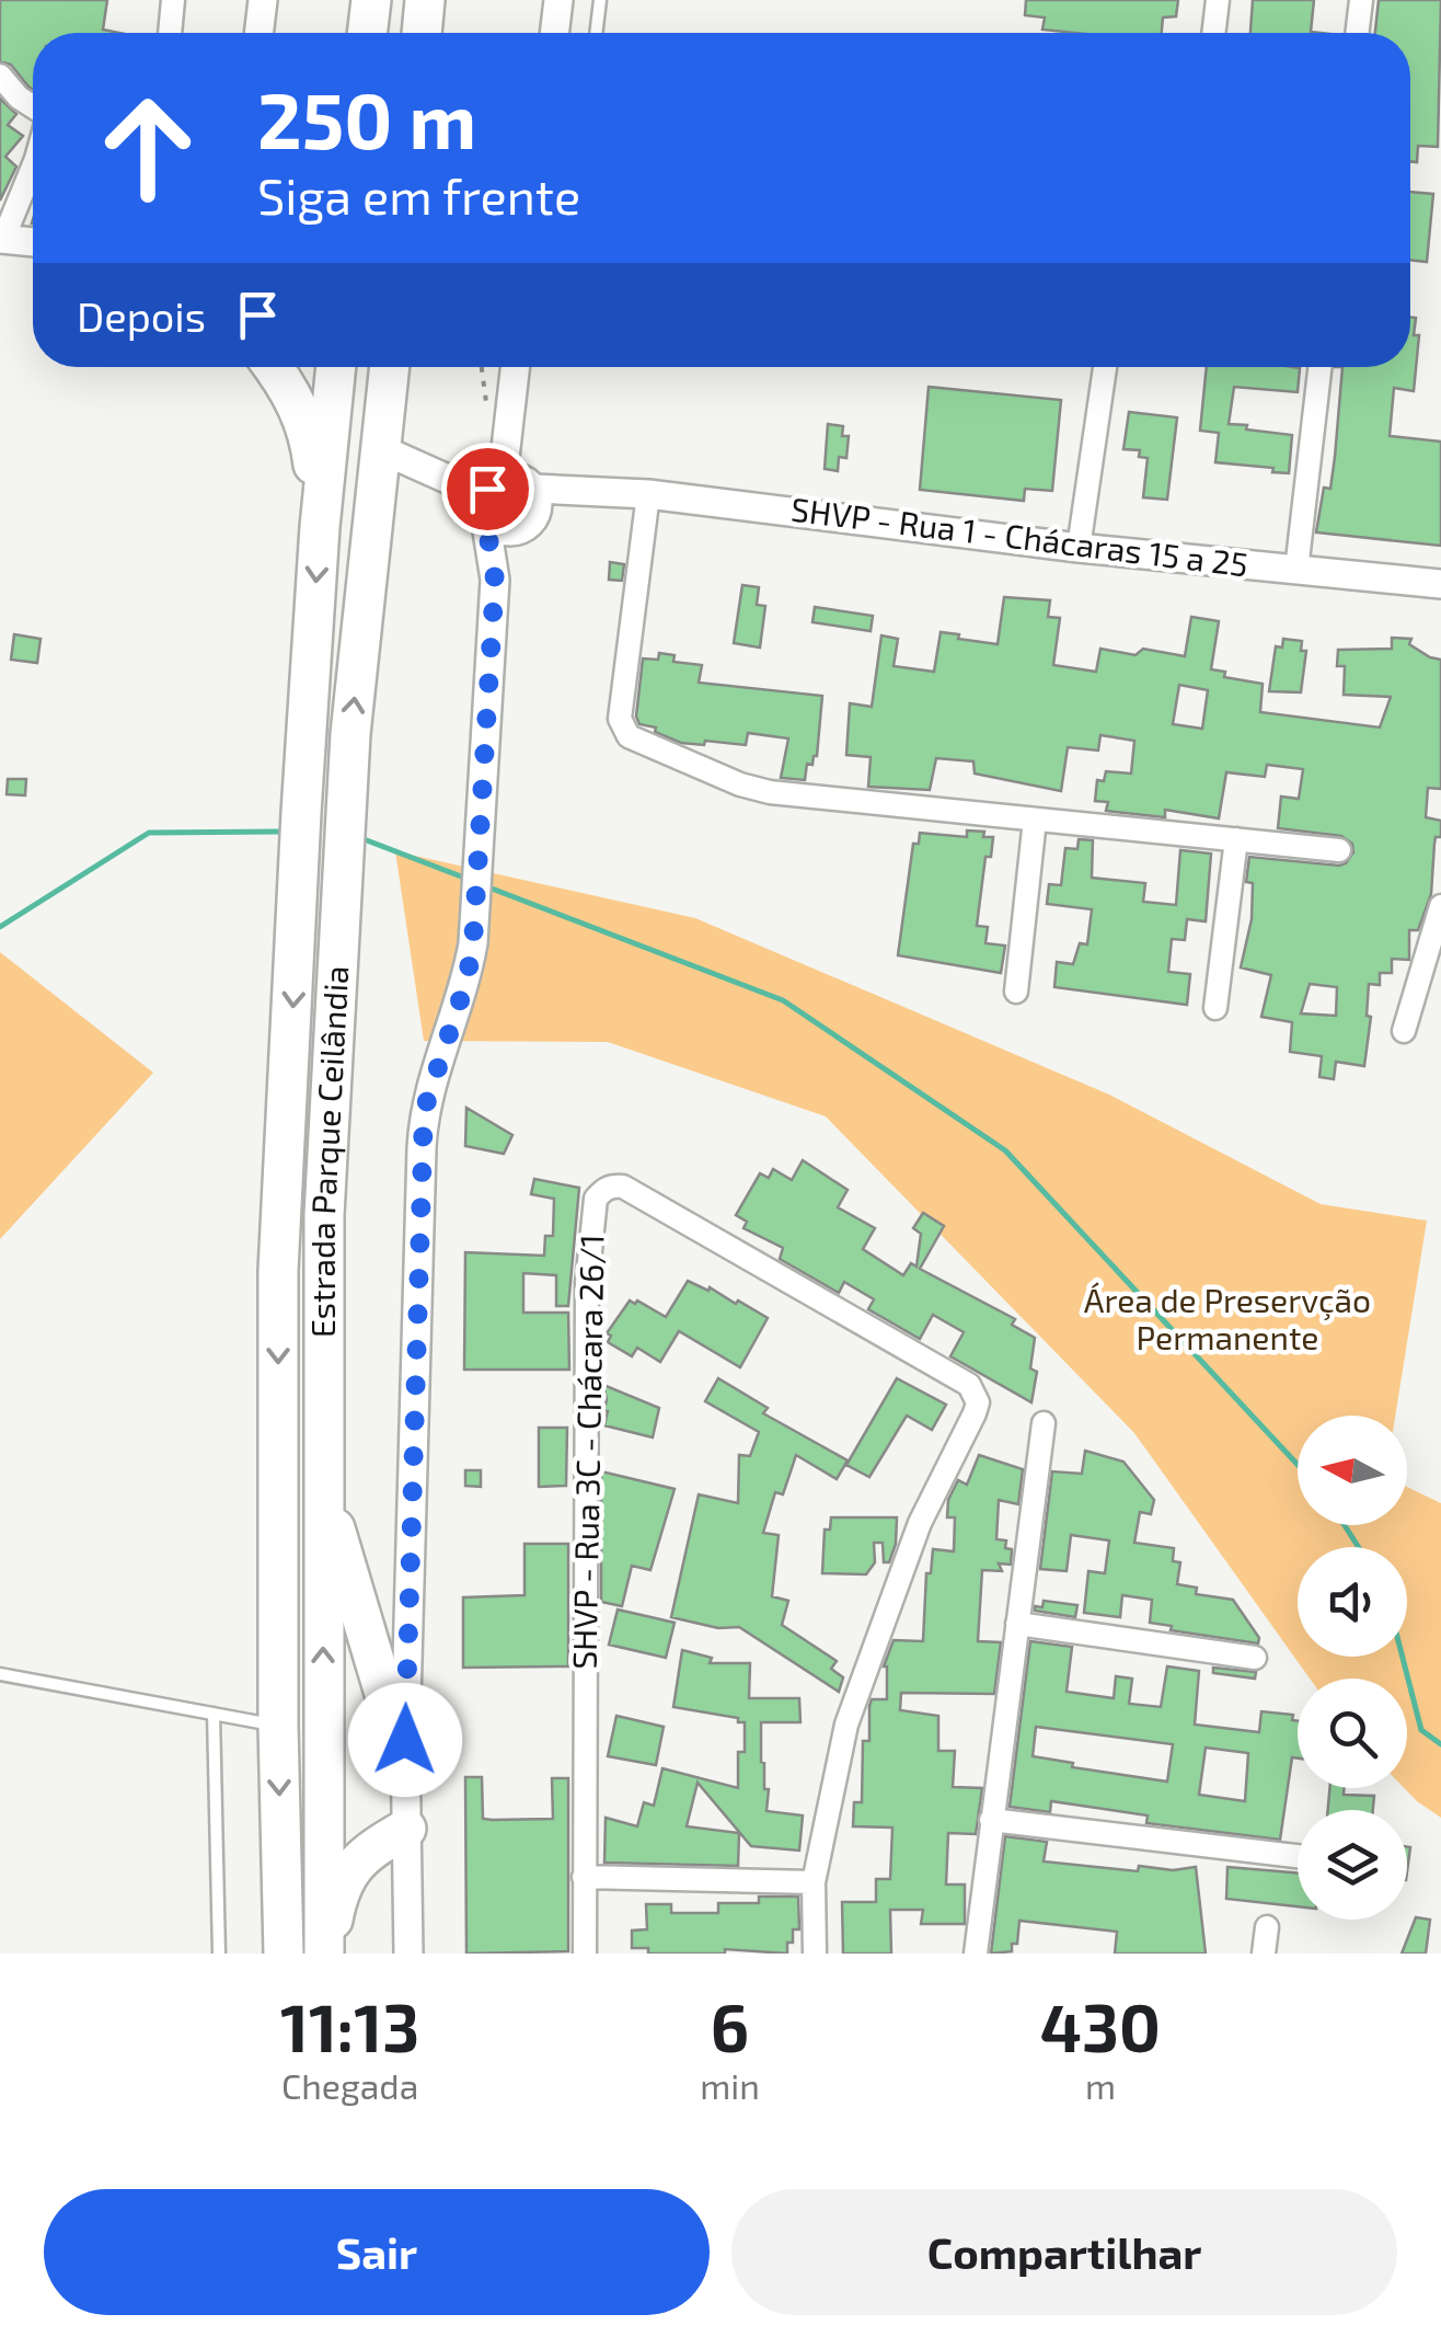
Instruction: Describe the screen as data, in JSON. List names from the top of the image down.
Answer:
{
  "streets": {
    "highway": ["Estrada Parque Ceilândia"],
    "street": ["SHVP - Rua 1 - Chácaras 15 a 25", "SHVP - Rua 3C - Chácara 26/1"]
  },
  "parks": ["Área de Preservção Permanente"],
  "north": "left",
  "page": {
    "turn": ["250 m", "Siga em frente"],
    "then": "Depois",
    "eta": [
      "11:13",
      "Chegada",
      "6",
      "min",
      "430",
      "m"
    ],
    "buttons": ["Sair", "Compartilhar"]
  }
}
